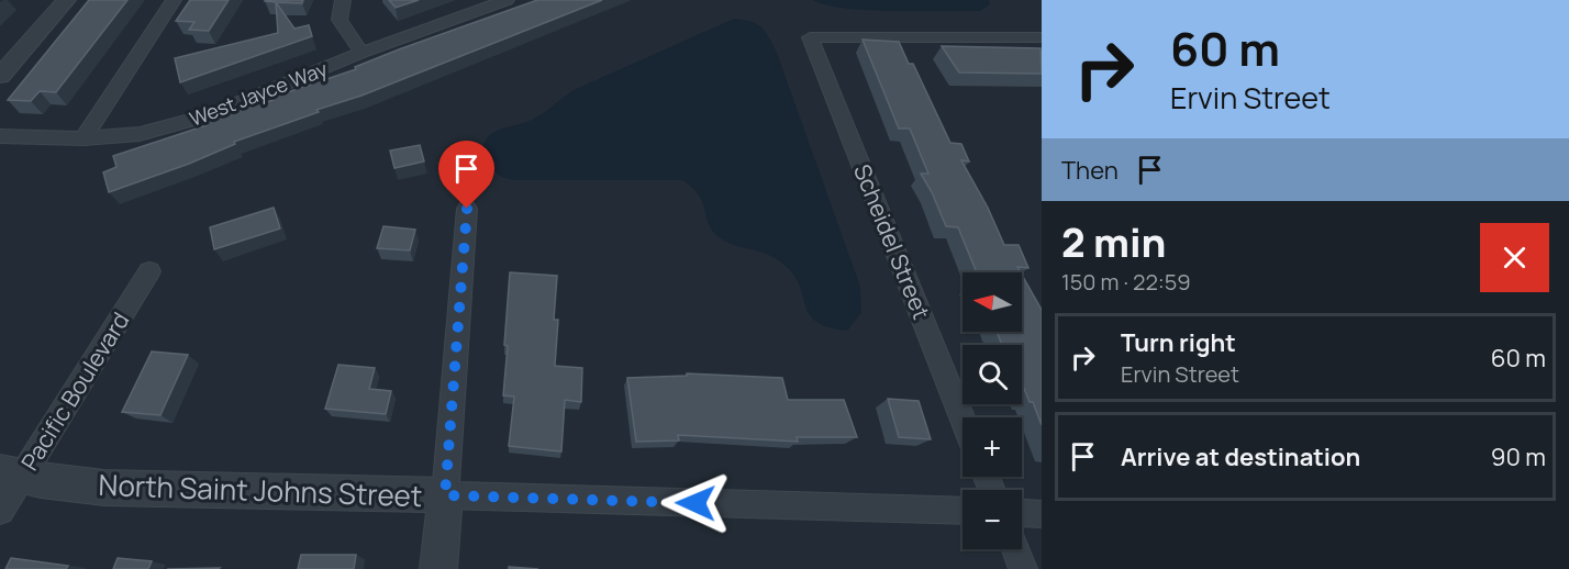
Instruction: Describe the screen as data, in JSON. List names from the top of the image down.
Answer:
{
  "streets": {
    "street": [
      "West Jayce Way",
      "Scheidel Street",
      "Pacific Boulevard",
      "North Saint Johns Street"
    ]
  },
  "crossings": [
    ["Pacific Boulevard", "North Saint Johns Street"]
  ],
  "north": "left",
  "page": {
    "turn": ["60 m", "Ervin Street"],
    "then": "Then",
    "heading": ["2 min", "150 m · 22:59"],
    "map_buttons": ["+", "−"],
    "list": [
      {
        "name": "Turn right",
        "note": "Ervin Street",
        "value": "60 m"
      },
      {
        "name": "Arrive at destination",
        "value": "90 m"
      }
    ]
  }
}
